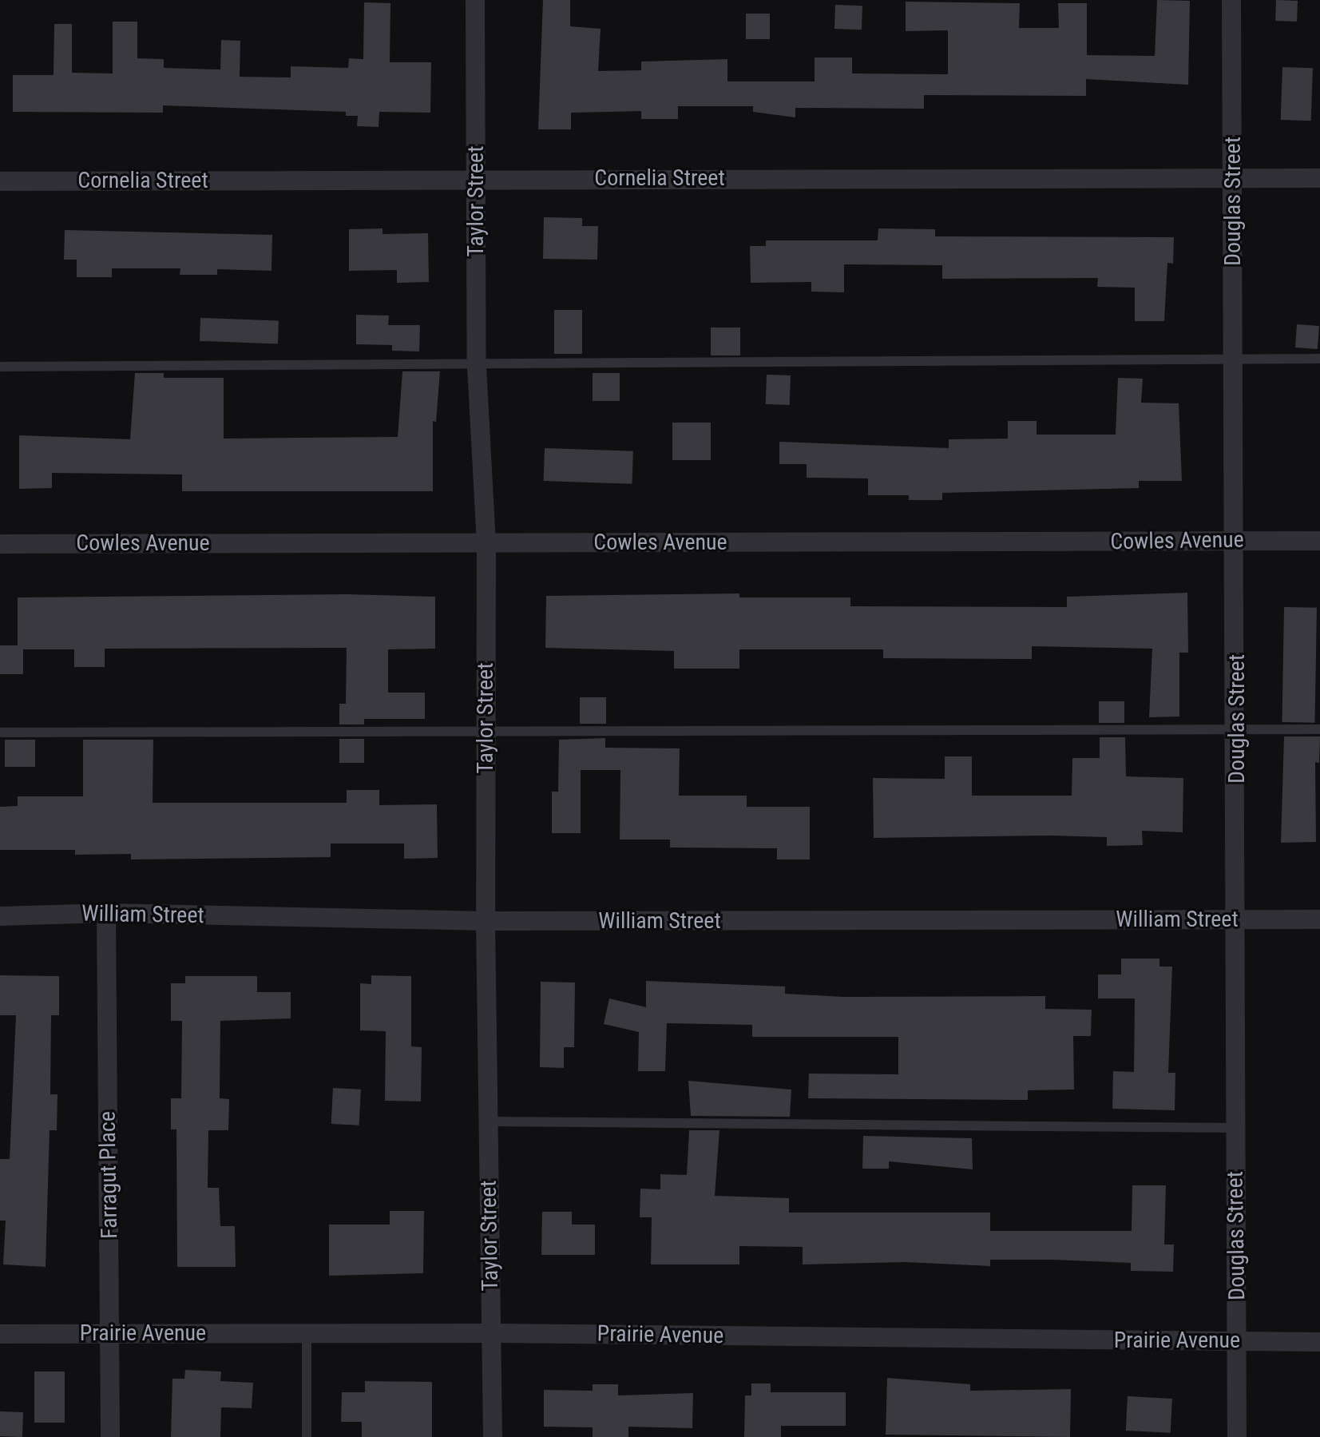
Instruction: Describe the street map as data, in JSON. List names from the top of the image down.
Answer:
{
  "streets": {
    "street": [
      "Cornelia Street",
      "Taylor Street",
      "Douglas Street",
      "Cowles Avenue",
      "William Street",
      "Farragut Place",
      "Prairie Avenue"
    ]
  },
  "crossings": [
    ["Cornelia Street", "Taylor Street"],
    ["Cornelia Street", "Douglas Street"],
    ["Taylor Street", "Cowles Avenue"],
    ["Taylor Street", "William Street"],
    ["Taylor Street", "Prairie Avenue"],
    ["Douglas Street", "Cowles Avenue"],
    ["Douglas Street", "William Street"],
    ["Douglas Street", "Prairie Avenue"],
    ["William Street", "Farragut Place"],
    ["Farragut Place", "Prairie Avenue"]
  ]
}
